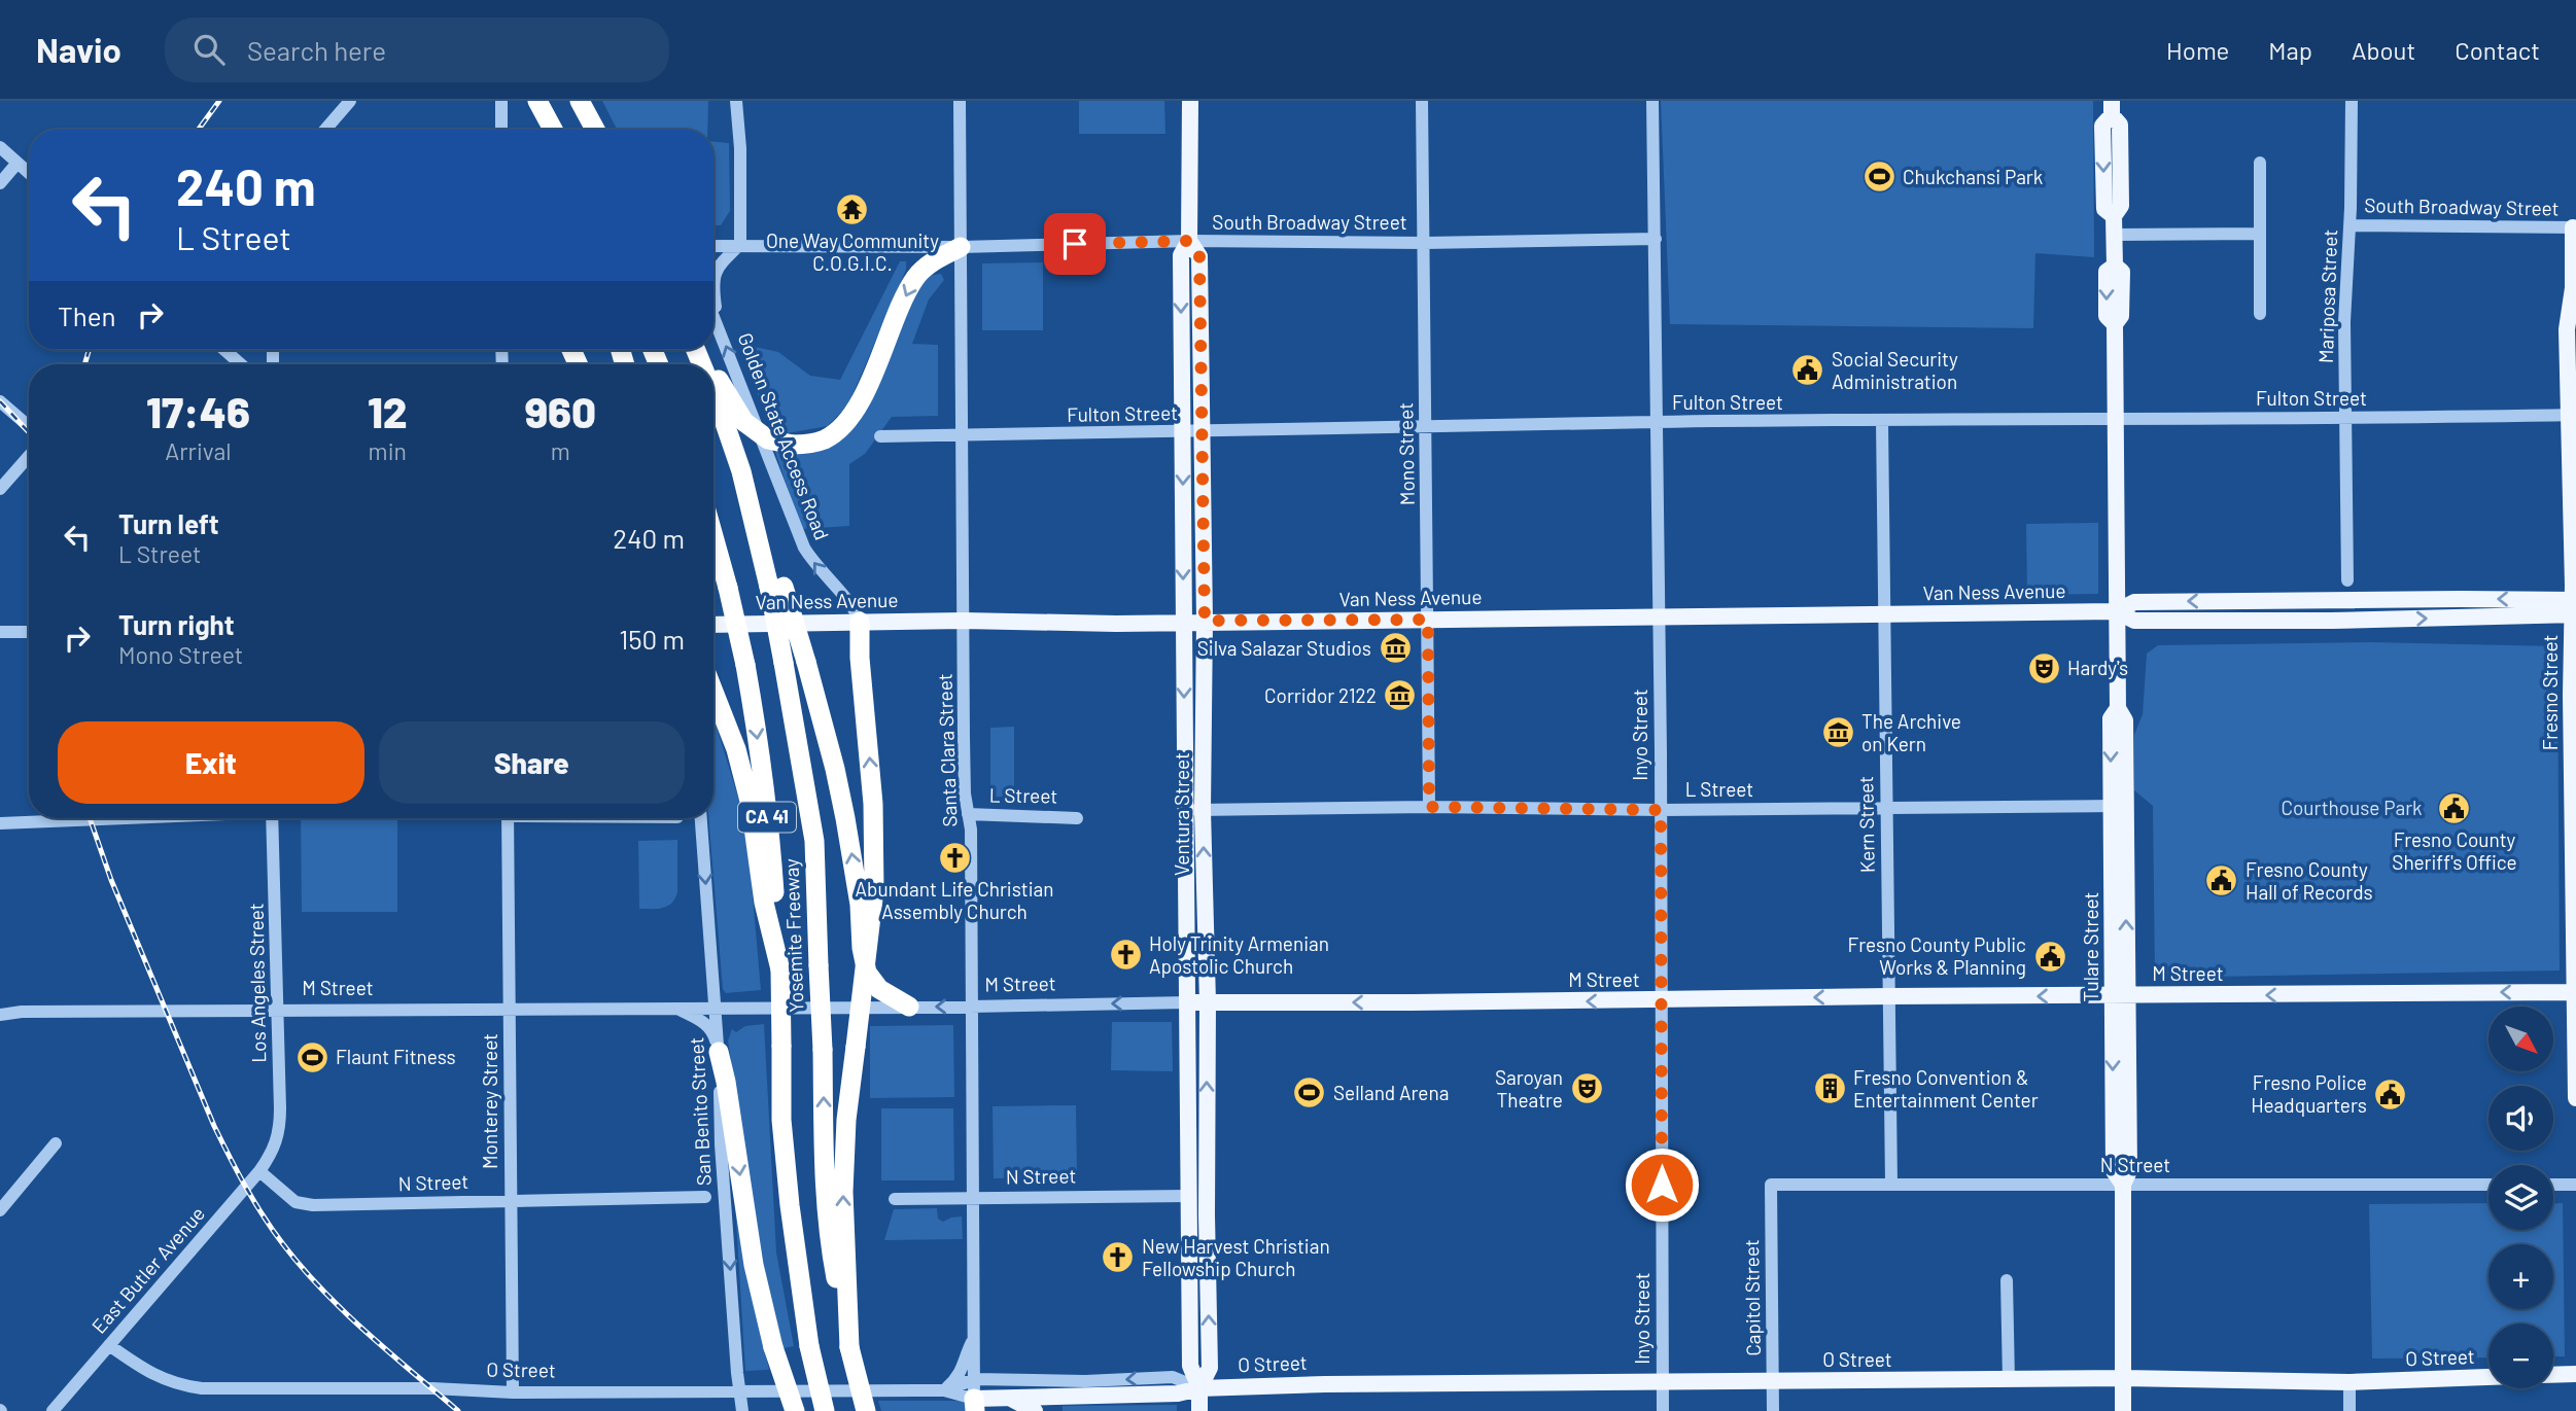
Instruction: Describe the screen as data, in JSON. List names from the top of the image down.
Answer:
{
  "streets": {
    "highway": ["CA 41", "Yosemite Freeway"],
    "main road": [
      "Van Ness Avenue",
      "Fresno Street",
      "Ventura Street",
      "Tulare Street",
      "M Street",
      "O Street"
    ],
    "street": [
      "South Broadway Street",
      "Mariposa Street",
      "Fulton Street",
      "Golden State Access Road",
      "Mono Street",
      "Inyo Street",
      "Santa Clara Street",
      "L Street",
      "Kern Street",
      "Los Angeles Street",
      "Monterey Street",
      "San Benito Street",
      "N Street",
      "East Butler Avenue",
      "Capitol Street"
    ]
  },
  "crossings": [
    ["South Broadway Street", "Mariposa Street"],
    ["South Broadway Street", "Mono Street"],
    ["South Broadway Street", "Fresno Street"],
    ["South Broadway Street", "Inyo Street"],
    ["South Broadway Street", "Santa Clara Street"],
    ["South Broadway Street", "Ventura Street"],
    ["Mariposa Street", "Fulton Street"],
    ["Fulton Street", "Mono Street"],
    ["Fulton Street", "Fresno Street"],
    ["Fulton Street", "Inyo Street"],
    ["Fulton Street", "Santa Clara Street"],
    ["Fulton Street", "Ventura Street"],
    ["Fulton Street", "Kern Street"],
    ["Fulton Street", "Tulare Street"],
    ["Golden State Access Road", "Van Ness Avenue"],
    ["Mono Street", "Van Ness Avenue"],
    ["Mono Street", "L Street"],
    ["Van Ness Avenue", "Fresno Street"],
    ["Van Ness Avenue", "Inyo Street"],
    ["Van Ness Avenue", "Santa Clara Street"],
    ["Van Ness Avenue", "Ventura Street"],
    ["Van Ness Avenue", "Kern Street"],
    ["Van Ness Avenue", "Tulare Street"],
    ["Fresno Street", "M Street"],
    ["Inyo Street", "L Street"],
    ["Inyo Street", "M Street"],
    ["Inyo Street", "O Street"],
    ["Santa Clara Street", "L Street"],
    ["Santa Clara Street", "M Street"],
    ["Santa Clara Street", "N Street"],
    ["Santa Clara Street", "O Street"],
    ["L Street", "Ventura Street"],
    ["L Street", "Kern Street"],
    ["L Street", "Tulare Street"],
    ["Ventura Street", "M Street"],
    ["Ventura Street", "N Street"],
    ["Ventura Street", "O Street"],
    ["Kern Street", "M Street"],
    ["Kern Street", "N Street"],
    ["Tulare Street", "M Street"],
    ["Tulare Street", "N Street"],
    ["Tulare Street", "O Street"],
    ["M Street", "Los Angeles Street"],
    ["M Street", "Monterey Street"],
    ["M Street", "San Benito Street"],
    ["Los Angeles Street", "East Butler Avenue"],
    ["Monterey Street", "N Street"],
    ["Monterey Street", "O Street"],
    ["San Benito Street", "O Street"],
    ["N Street", "East Butler Avenue"],
    ["N Street", "Capitol Street"],
    ["East Butler Avenue", "O Street"],
    ["Capitol Street", "O Street"]
  ],
  "one_way": ["Golden State Access Road", "M Street", "San Benito Street"],
  "parks": ["Courthouse Park"],
  "places": {
    "sports": ["Chukchansi Park", "Flaunt Fitness", "Selland Arena"],
    "temple": ["One Way Community C.O.G.I.C."],
    "public building": [
      "Social Security Administration",
      "Fresno County Sheriff's Office",
      "Fresno County Hall of Records",
      "Fresno County Public Works & Planning",
      "Fresno Police Headquarters"
    ],
    "museum": ["Silva Salazar Studios", "Corridor 2122", "The Archive on Kern"],
    "theatre": ["Hardy's", "Saroyan Theatre"],
    "church": ["Abundant Life Christian Assembly Church", "Holy Trinity Armenian Apostolic Church", "New Harvest Christian Fellowship Church"],
    "building": ["Fresno Convention & Entertainment Center"]
  },
  "north": "bottom right",
  "page": {
    "header": "Navio",
    "search": "Search here",
    "nav": [
      "Home",
      "Map",
      "About",
      "Contact"
    ],
    "turn": ["240 m", "L Street"],
    "then": "Then",
    "eta": [
      "17:46",
      "Arrival",
      "12",
      "min",
      "960",
      "m"
    ],
    "list": [
      {
        "name": "Turn left",
        "note": "L Street",
        "value": "240 m"
      },
      {
        "name": "Turn right",
        "note": "Mono Street",
        "value": "150 m"
      }
    ],
    "buttons": ["Exit", "Share"],
    "map_buttons": ["+", "−"]
  }
}
